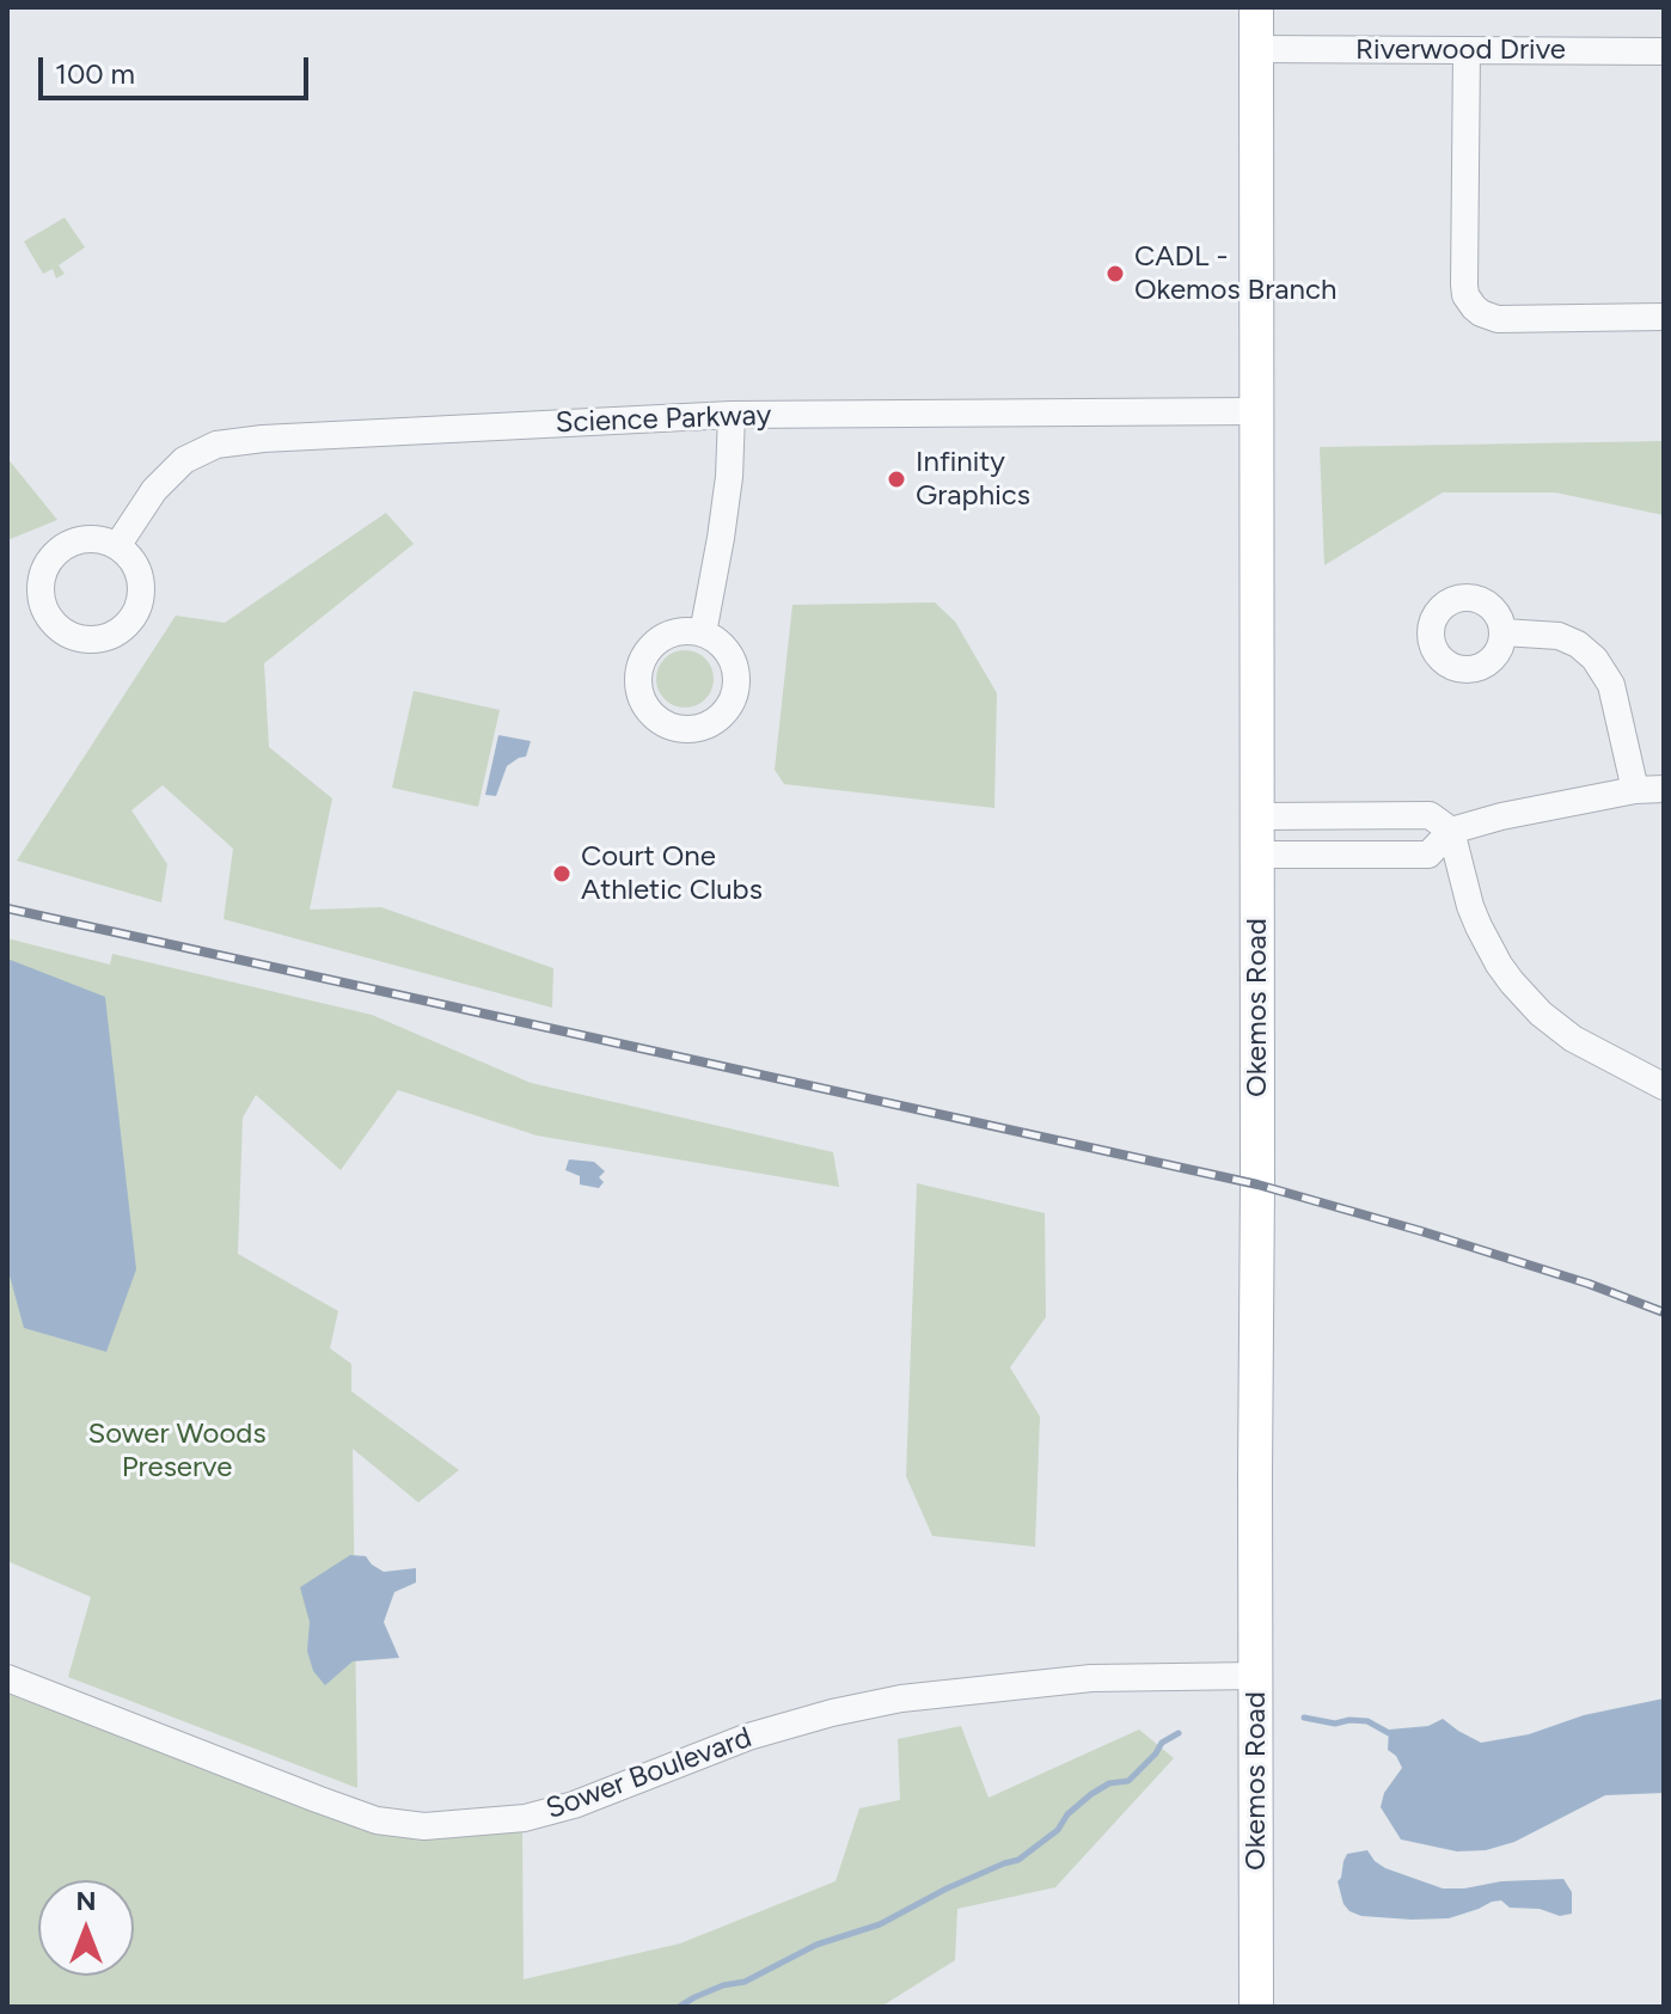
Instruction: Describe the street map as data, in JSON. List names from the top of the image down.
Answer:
{
  "streets": {
    "main road": ["Okemos Road"],
    "street": ["Riverwood Drive", "Science Parkway", "Sower Boulevard"]
  },
  "crossings": [
    ["Riverwood Drive", "Okemos Road"],
    ["Science Parkway", "Okemos Road"],
    ["Okemos Road", "Sower Boulevard"]
  ],
  "parks": ["Sower Woods Preserve"],
  "places": ["CADL - Okemos Branch", "Infinity Graphics", "Court One Athletic Clubs"],
  "scale_bar": "100 m",
  "north": "top"
}
